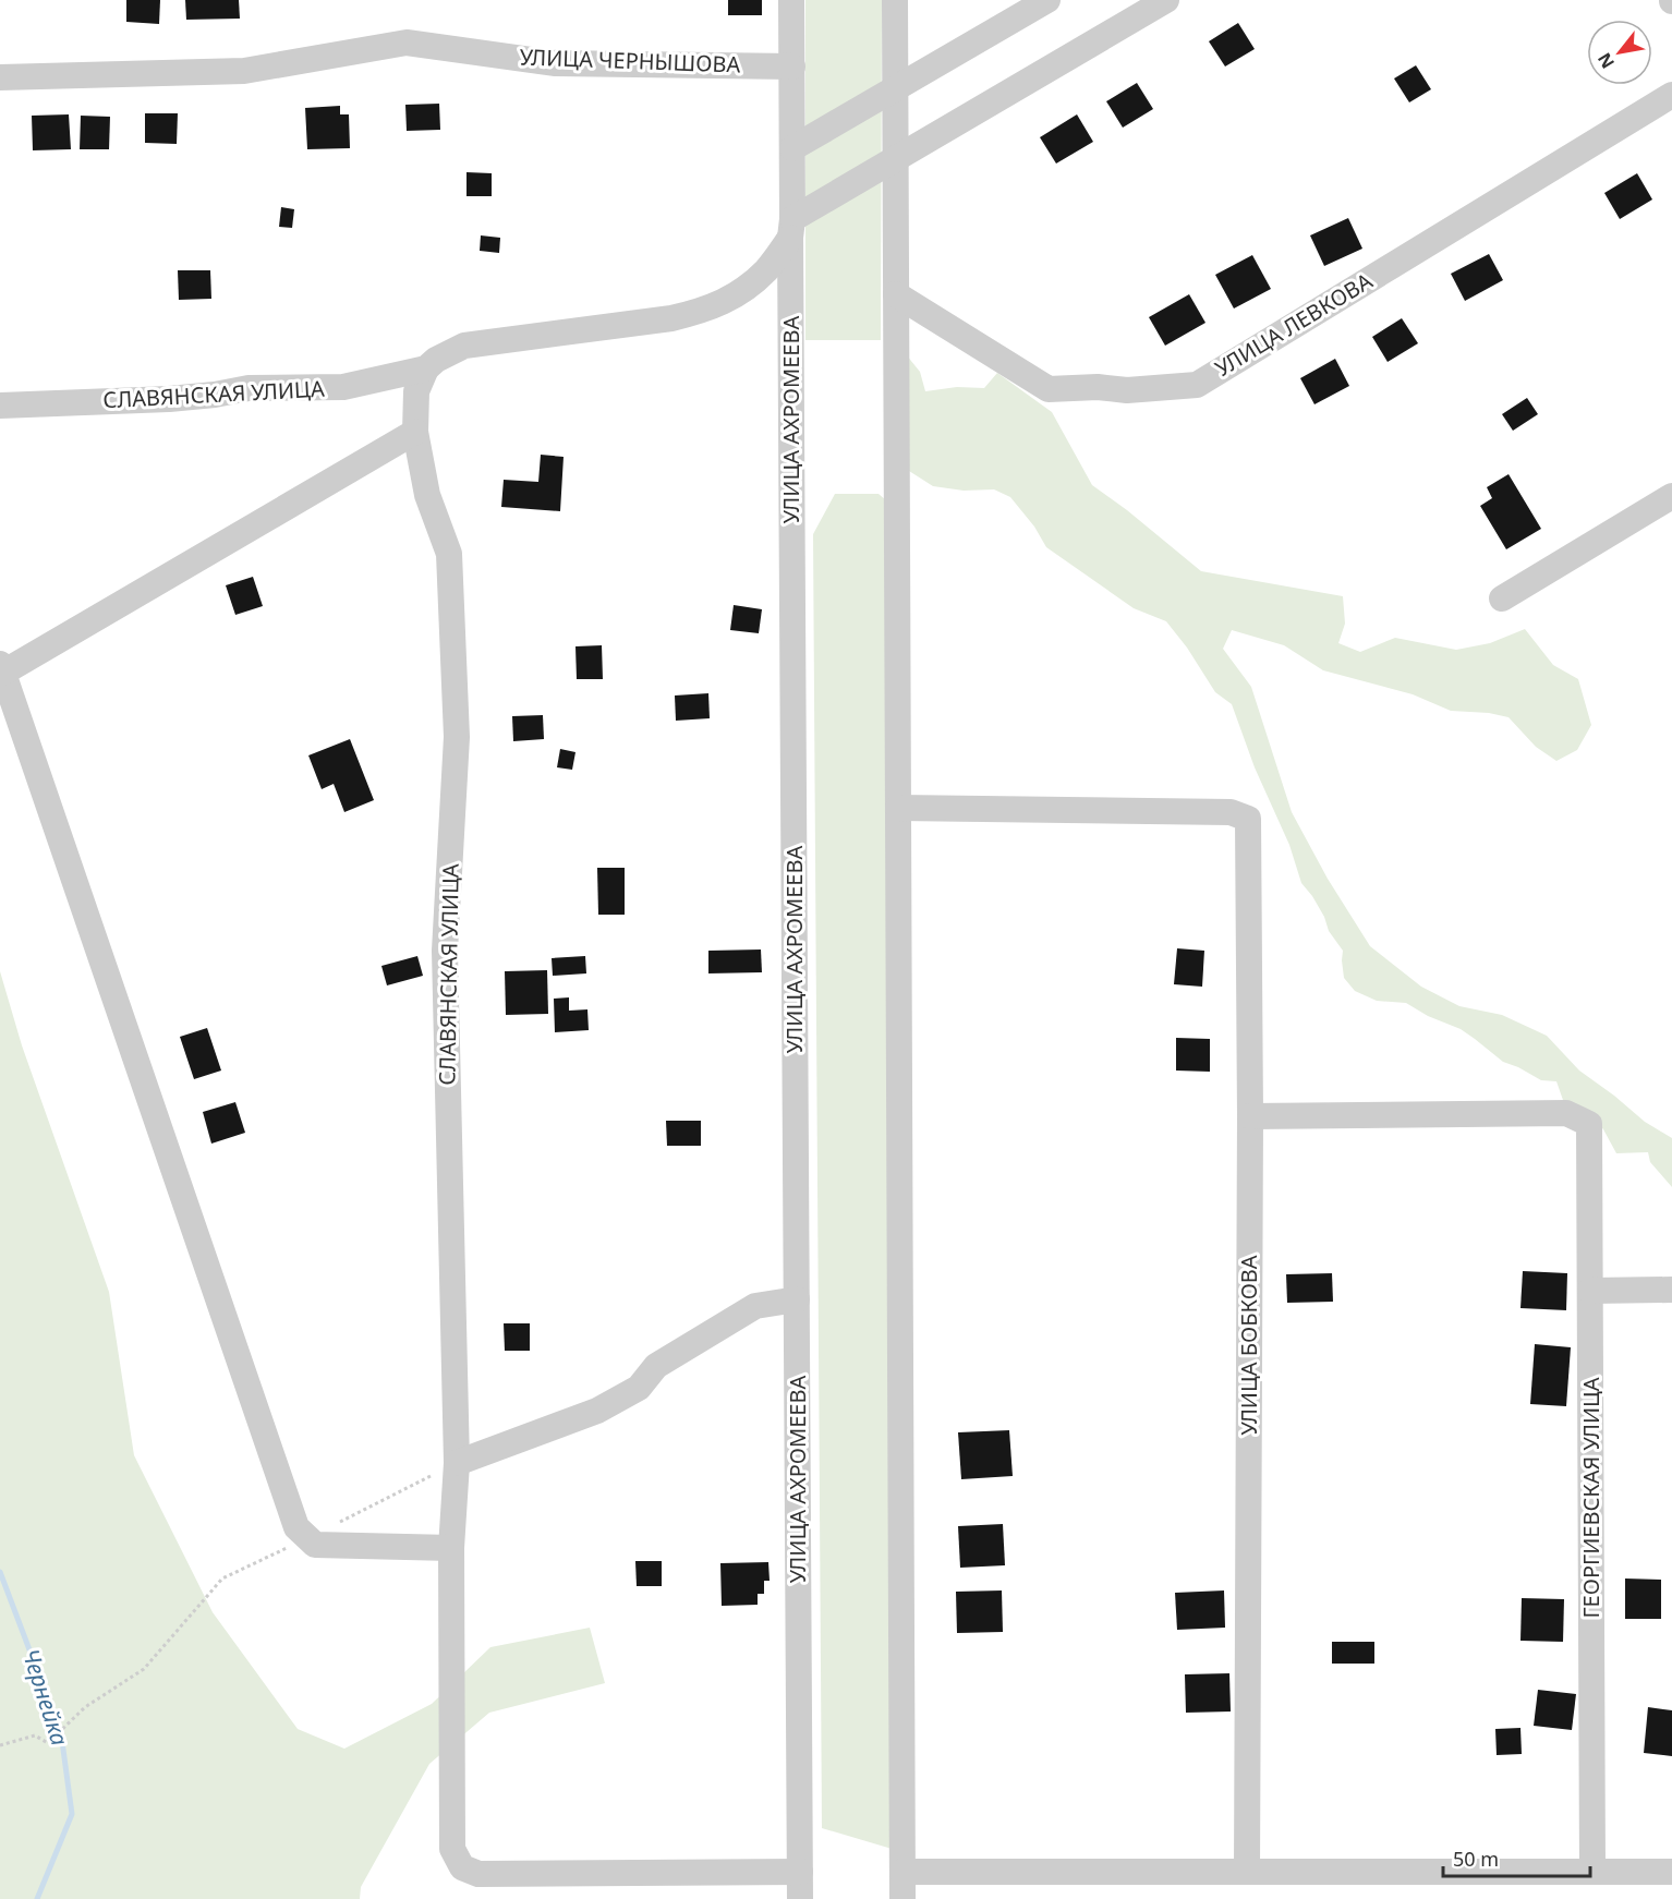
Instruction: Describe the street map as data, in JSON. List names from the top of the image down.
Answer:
{
  "streets": {
    "street": [
      "УЛИЦА ЧЕРНЫШОВА",
      "УЛИЦА ЛЕВКОВА",
      "СЛАВЯНСКАЯ УЛИЦА",
      "УЛИЦА АХРОМЕЕВА",
      "УЛИЦА БОБКОВА",
      "ГЕОРГИЕВСКАЯ УЛИЦА"
    ]
  },
  "crossings": [
    ["УЛИЦА ЧЕРНЫШОВА", "УЛИЦА АХРОМЕЕВА"],
    ["СЛАВЯНСКАЯ УЛИЦА", "УЛИЦА АХРОМЕЕВА"],
    ["УЛИЦА БОБКОВА", "ГЕОРГИЕВСКАЯ УЛИЦА"]
  ],
  "water": ["Чернейка"],
  "scale_bar": "50 m",
  "north": "bottom left"
}
